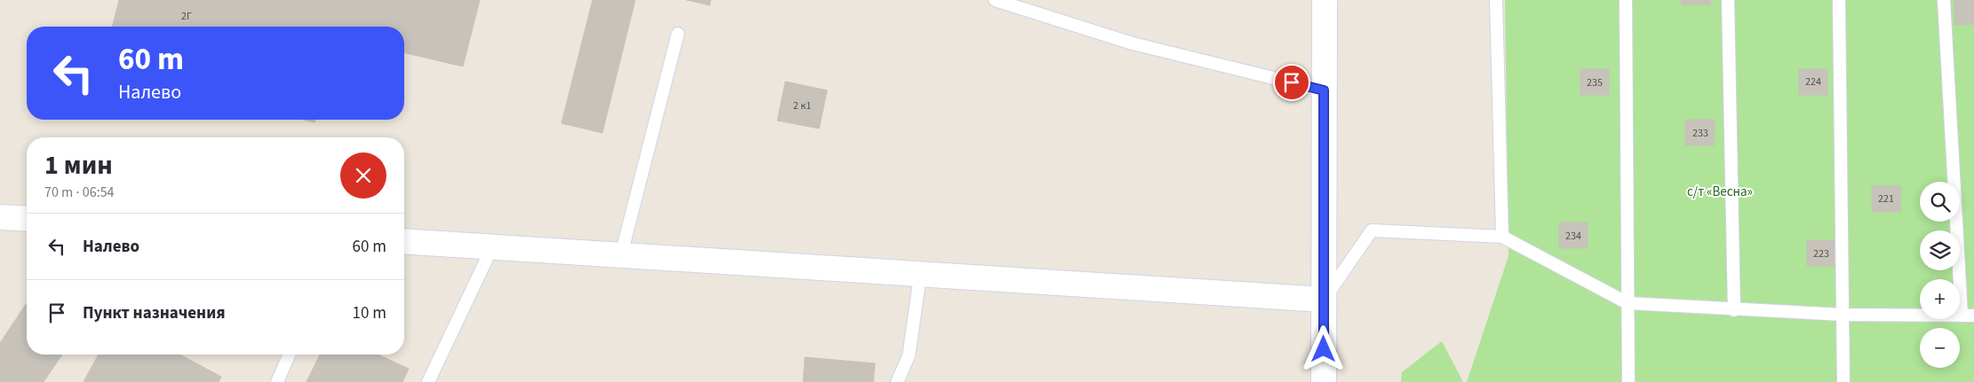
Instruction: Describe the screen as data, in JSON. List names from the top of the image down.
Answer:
{
  "parks": ["с/т «Весна»"],
  "house_numbers": [
    "2Г",
    "224",
    "235",
    "2 к1",
    "233",
    "221",
    "234",
    "223"
  ],
  "page": {
    "turn": ["60 m", "Налево"],
    "heading": ["1 мин", "70 m · 06:54"],
    "map_buttons": ["+", "−"],
    "list": [
      {
        "name": "Налево",
        "value": "60 m"
      },
      {
        "name": "Пункт назначения",
        "value": "10 m"
      }
    ]
  }
}
